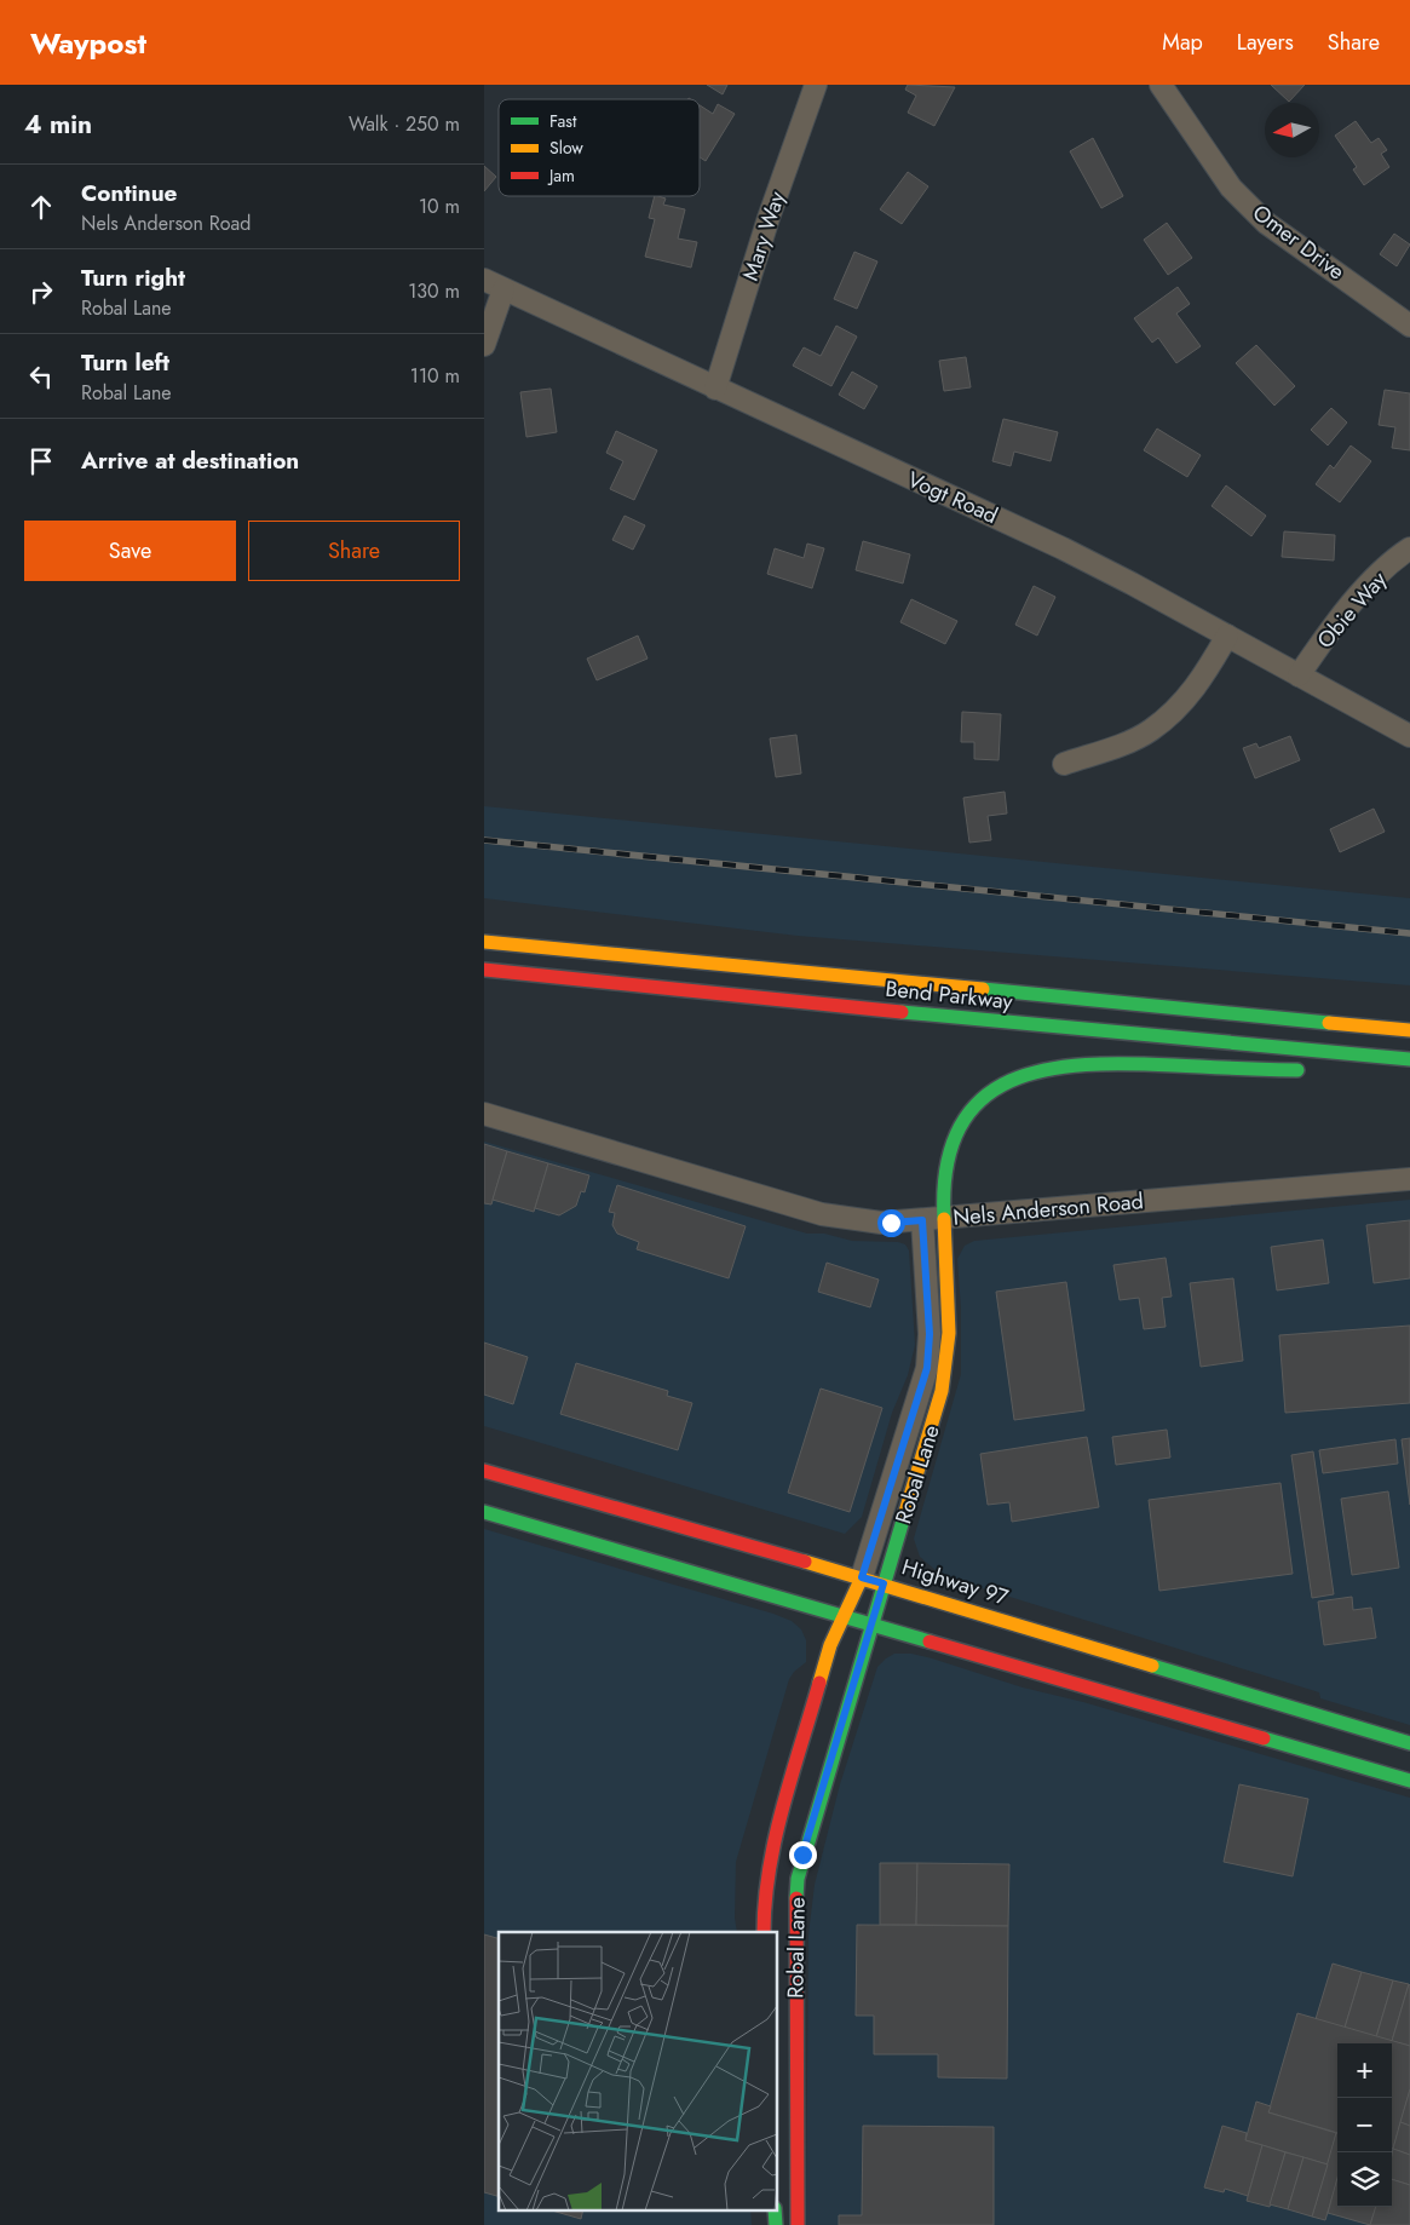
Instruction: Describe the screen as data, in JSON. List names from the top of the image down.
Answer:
{
  "streets": {
    "main road": ["Bend Parkway", "Robal Lane", "Highway 97"],
    "street": [
      "Mary Way",
      "Omer Drive",
      "Vogt Road",
      "Obie Way",
      "Nels Anderson Road"
    ]
  },
  "crossings": [
    ["Mary Way", "Vogt Road"],
    ["Vogt Road", "Obie Way"],
    ["Nels Anderson Road", "Robal Lane"],
    ["Robal Lane", "Highway 97"]
  ],
  "legend": ["Fast", "Slow", "Jam"],
  "north": "left",
  "page": {
    "header": "Waypost",
    "nav": ["Map", "Layers", "Share"],
    "heading": ["4 min", "Walk · 250 m"],
    "list": [
      ["Continue", "Nels Anderson Road", "10 m"],
      ["Turn right", "Robal Lane", "130 m"],
      ["Turn left", "Robal Lane", "110 m"],
      "Arrive at destination"
    ],
    "buttons": ["Save", "Share"],
    "map_buttons": ["+", "−"]
  }
}
